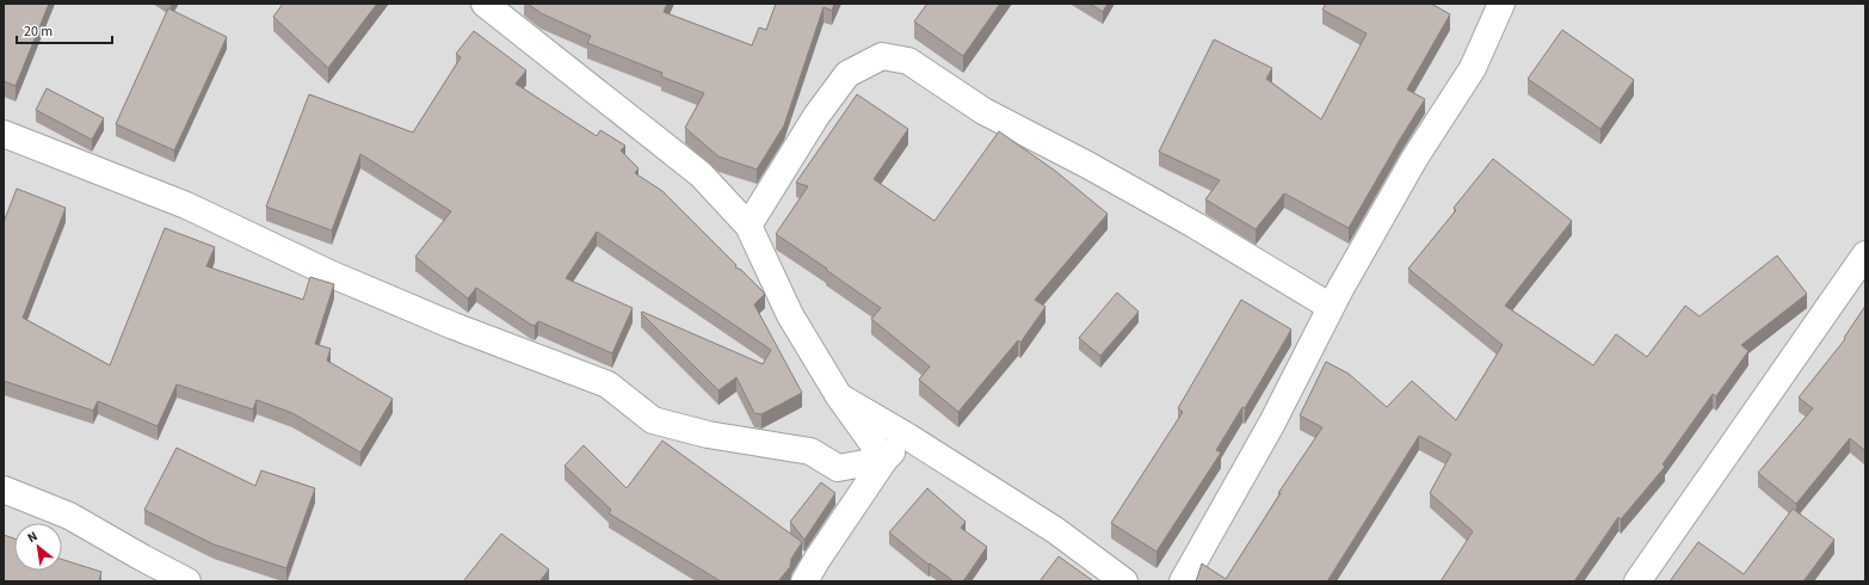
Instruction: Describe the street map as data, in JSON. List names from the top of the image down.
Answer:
{
  "scale_bar": "20 m",
  "north": "top left"
}
